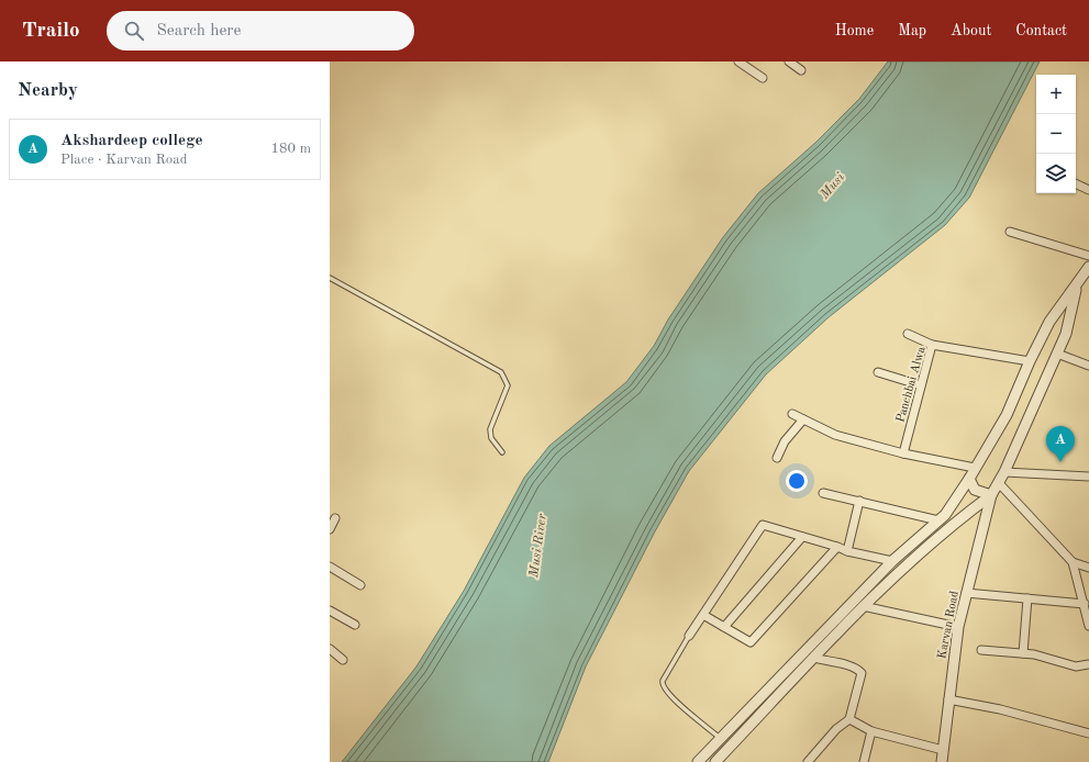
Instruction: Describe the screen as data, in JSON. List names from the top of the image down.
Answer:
{
  "streets": {
    "street": ["Panchbai Alwa", "Karvan Road"]
  },
  "crossings": [
    ["Panchbai Alwa", "Karvan Road"]
  ],
  "water": ["Musi", "Musi River"],
  "page": {
    "header": "Trailo",
    "search": "Search here",
    "nav": [
      "Home",
      "Map",
      "About",
      "Contact"
    ],
    "heading": "Nearby",
    "map_buttons": ["+", "−"],
    "list": [
      {
        "mark": "A",
        "name": "Akshardeep college",
        "note": "Place · Karvan Road",
        "value": "180 m"
      }
    ],
    "pins": "A"
  }
}
